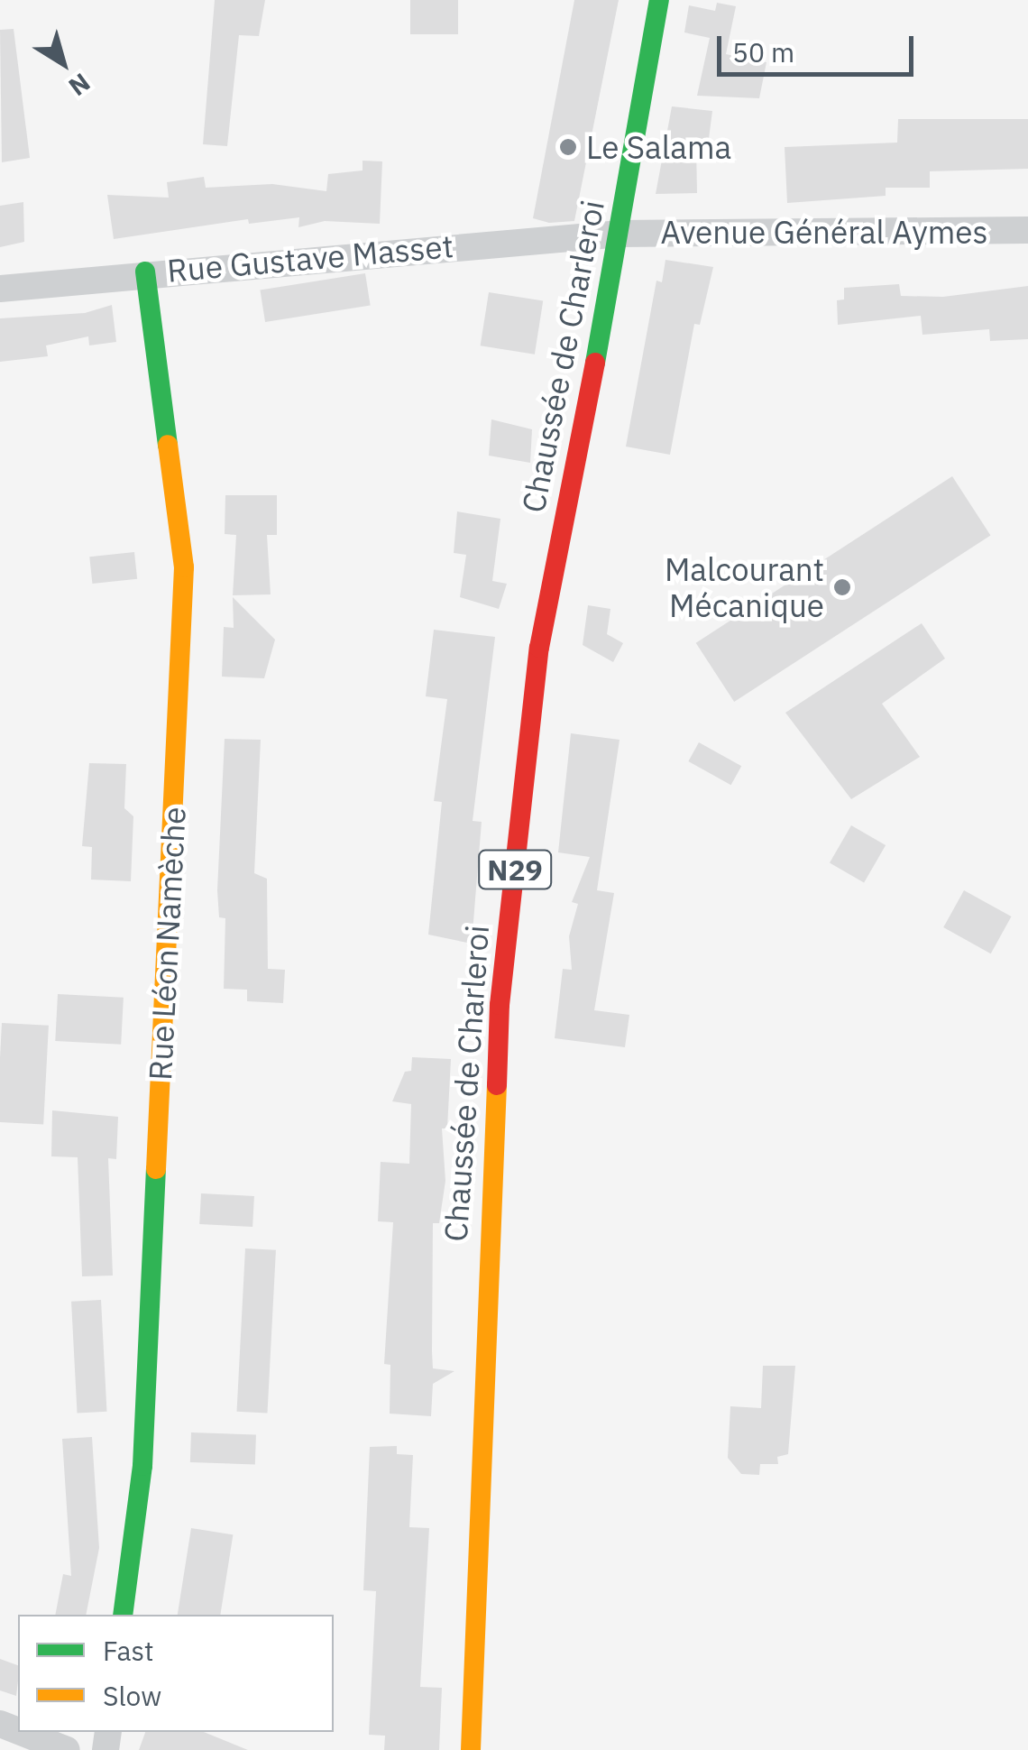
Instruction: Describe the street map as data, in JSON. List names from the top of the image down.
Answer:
{
  "streets": {
    "main road": ["Chaussée de Charleroi", "N29", "Rue Léon Namèche"],
    "street": ["Avenue Général Aymes", "Rue Gustave Masset"]
  },
  "crossings": [
    ["Avenue Général Aymes", "Rue Gustave Masset"],
    ["Avenue Général Aymes", "Chaussée de Charleroi"],
    ["Rue Gustave Masset", "Chaussée de Charleroi"],
    ["Rue Gustave Masset", "Rue Léon Namèche"]
  ],
  "places": ["Le Salama", "Malcourant Mécanique"],
  "legend": ["Fast", "Slow"],
  "scale_bar": "50 m",
  "north": "bottom right"
}
